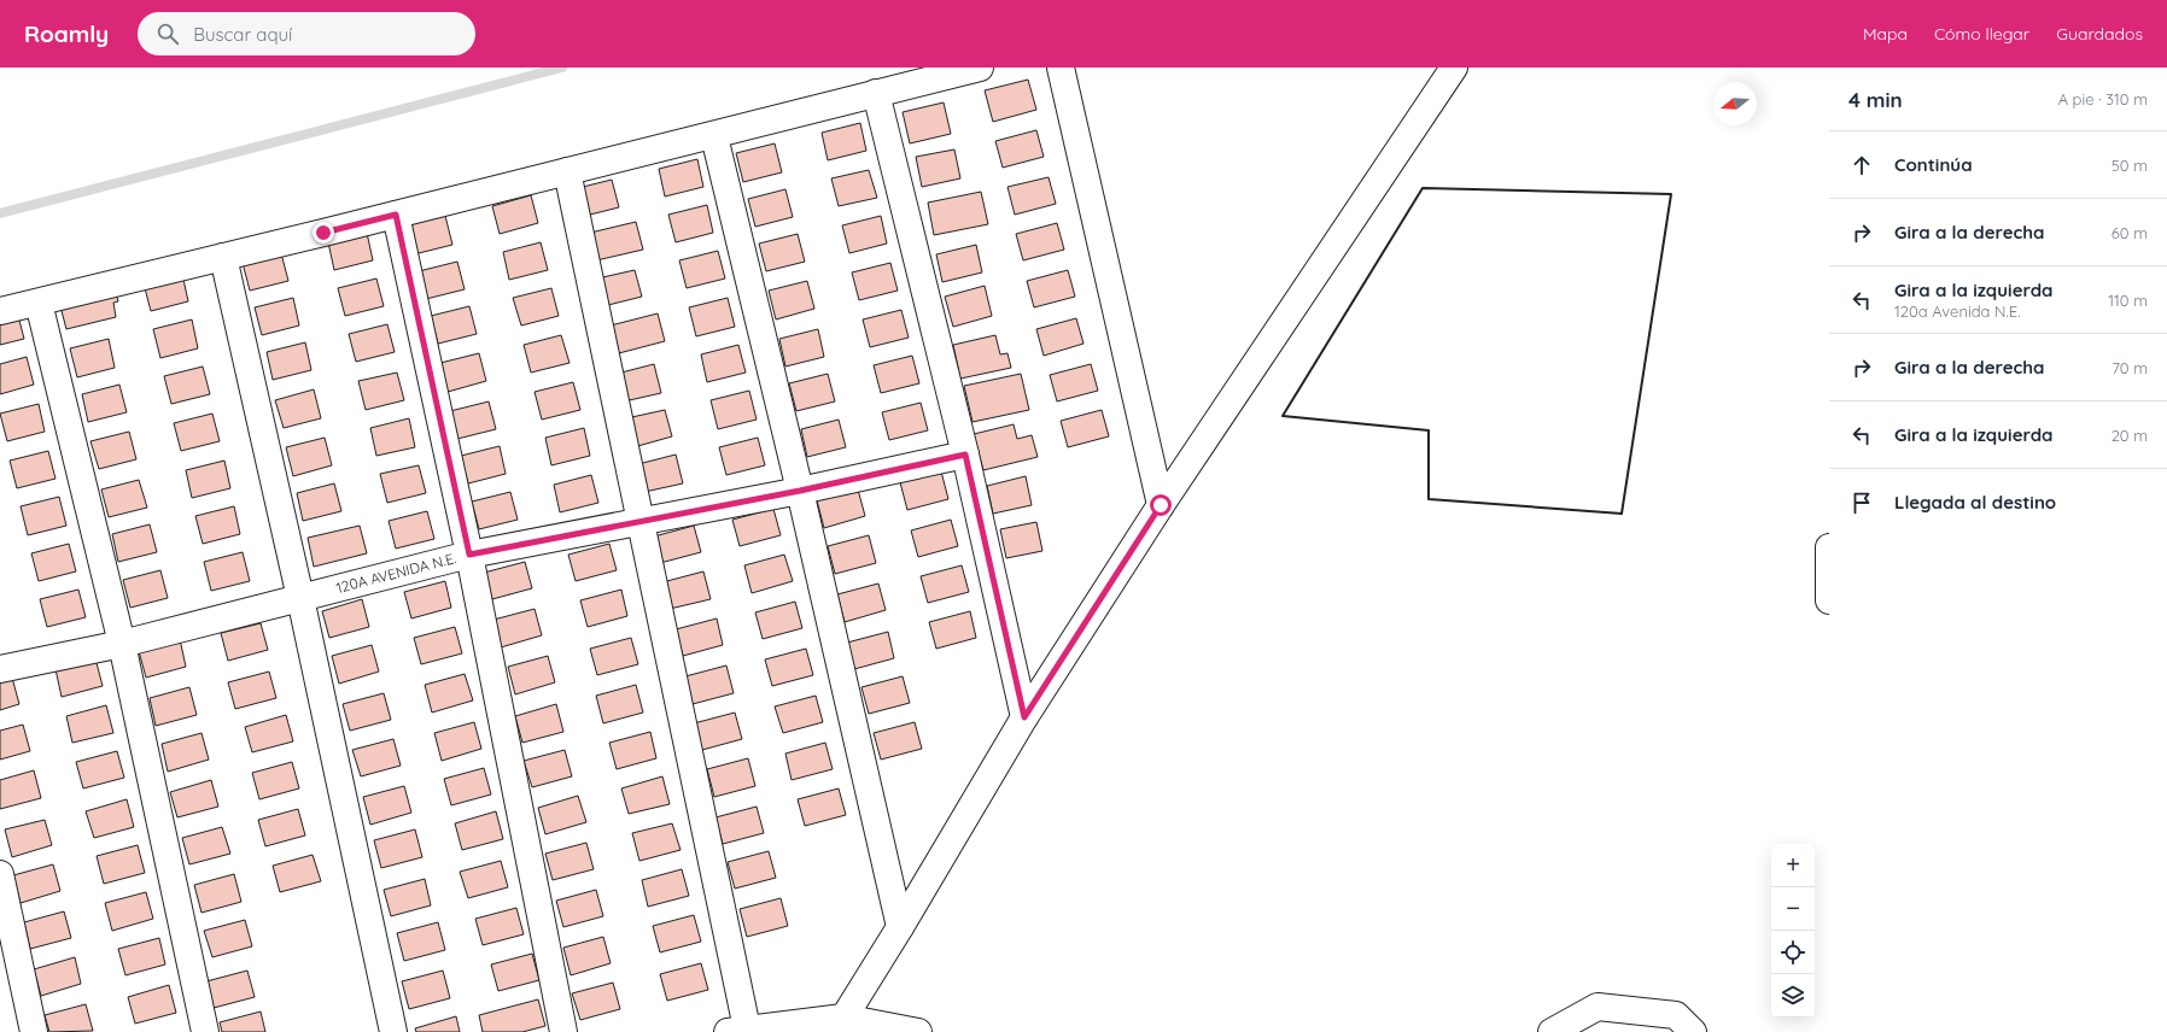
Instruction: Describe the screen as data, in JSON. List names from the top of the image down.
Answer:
{
  "streets": {
    "street": ["120A AVENIDA N.E."]
  },
  "north": "left",
  "page": {
    "header": "Roamly",
    "search": "Buscar aquí",
    "nav": ["Mapa", "Cómo llegar", "Guardados"],
    "heading": ["4 min", "A pie · 310 m"],
    "list": [
      ["Continúa", "50 m"],
      ["Gira a la derecha", "60 m"],
      ["Gira a la izquierda", "120a Avenida N.E.", "110 m"],
      ["Gira a la derecha", "70 m"],
      ["Gira a la izquierda", "20 m"],
      "Llegada al destino"
    ],
    "map_buttons": ["+", "−"]
  }
}
